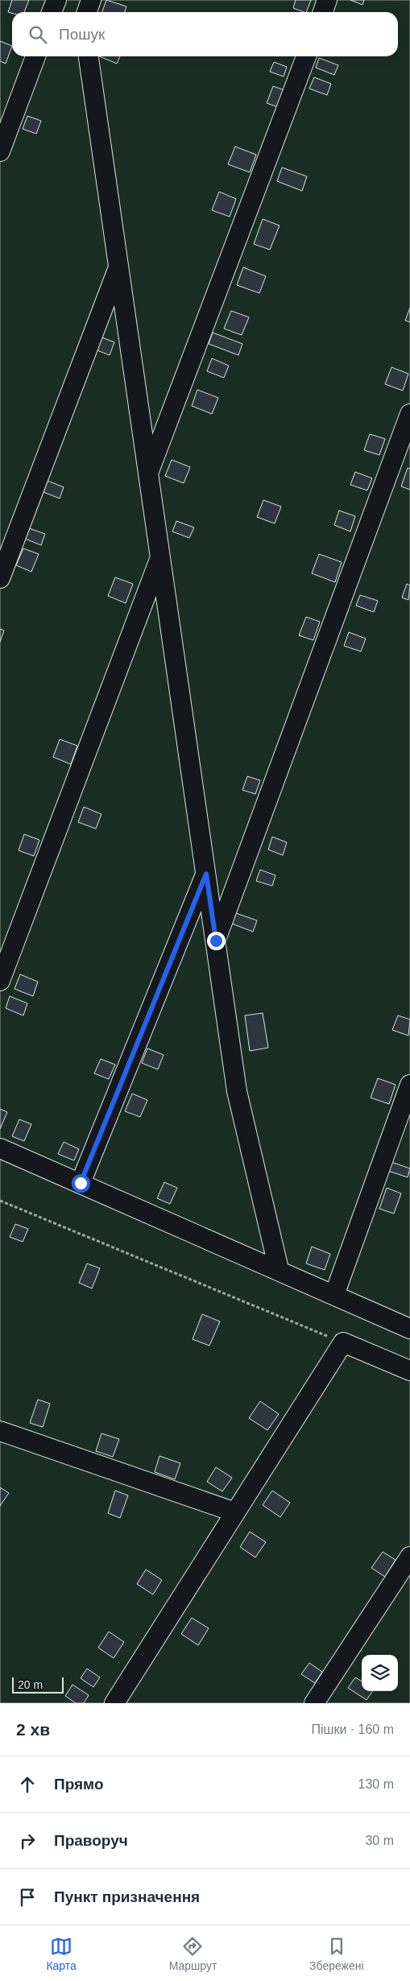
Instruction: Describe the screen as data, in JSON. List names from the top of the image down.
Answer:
{
  "scale_bar": "20 m",
  "page": {
    "search": "Пошук",
    "scale": "20 m",
    "heading": ["2 хв", "Пішки · 160 m"],
    "list": [
      ["Прямо", "130 m"],
      ["Праворуч", "30 m"],
      "Пункт призначення"
    ],
    "nav": ["Карта", "Маршрут", "Збережені"]
  }
}
